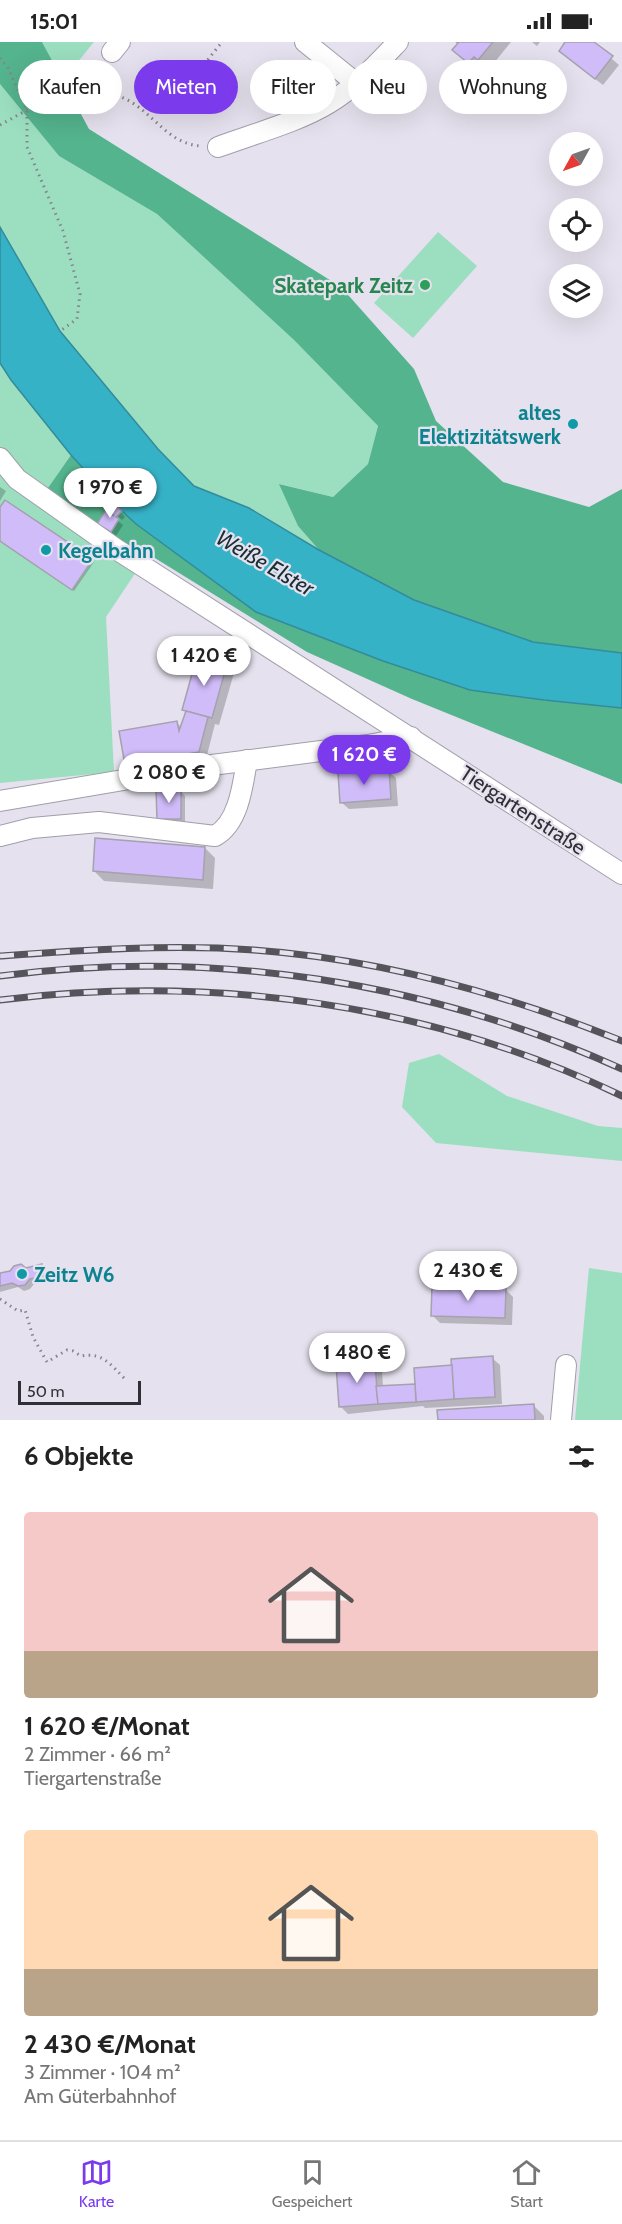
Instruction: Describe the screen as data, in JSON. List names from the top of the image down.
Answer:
{
  "streets": {
    "street": ["Tiergartenstraße"]
  },
  "water": ["Weiße Elster"],
  "places": [
    "Skatepark Zeitz",
    "altes Elektizitätswerk",
    "Kegelbahn",
    "Zeitz W6"
  ],
  "scale_bar": "50 m",
  "north": "bottom left",
  "page": {
    "status": "15:01",
    "chip": [
      "Kaufen",
      "Mieten",
      "Filter",
      "Neu",
      "Wohnung"
    ],
    "price": [
      "1 970 €",
      "1 420 €",
      "1 620 €",
      "2 080 €",
      "2 430 €",
      "1 480 €"
    ],
    "scale": "50 m",
    "heading": "6 Objekte",
    "list": [
      {
        "name": "1 620 €/Monat",
        "note": "2 Zimmer · 66 m² · Tiergartenstraße"
      },
      {
        "name": "2 430 €/Monat",
        "note": "3 Zimmer · 104 m² · Am Güterbahnhof"
      }
    ],
    "tabs": ["Karte", "Gespeichert", "Start"]
  }
}
